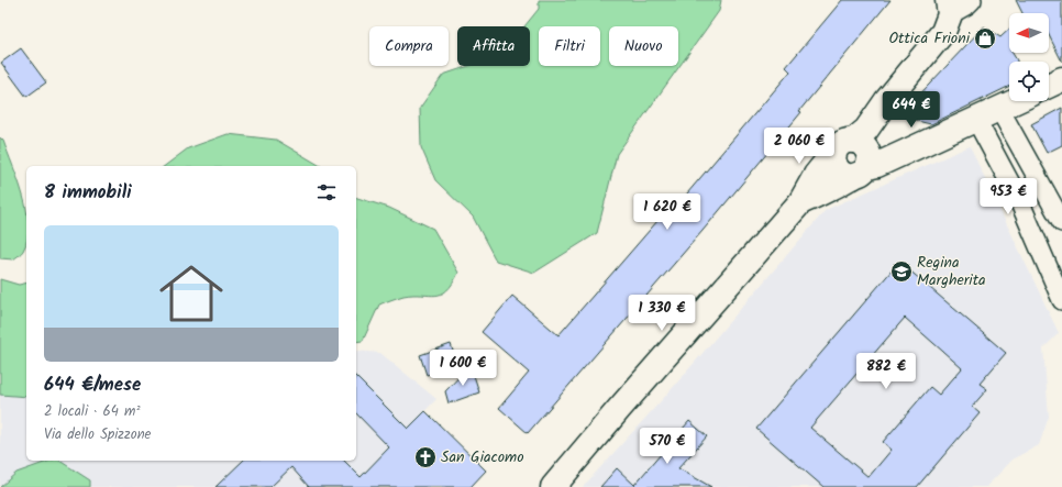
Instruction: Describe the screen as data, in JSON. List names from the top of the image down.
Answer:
{
  "places": {
    "shop": ["Ottica Frioni"],
    "school or university": ["Regina Margherita"],
    "church": ["San Giacomo"]
  },
  "north": "left",
  "page": {
    "chip": [
      "Compra",
      "Affitta",
      "Filtri",
      "Nuovo"
    ],
    "price": [
      "644 €",
      "2 060 €",
      "953 €",
      "1 620 €",
      "1 330 €",
      "1 600 €",
      "882 €",
      "570 €"
    ],
    "heading": "8 immobili",
    "list": [
      {
        "name": "644 €/mese",
        "note": "2 locali · 64 m² · Via dello Spizzone"
      }
    ]
  }
}
